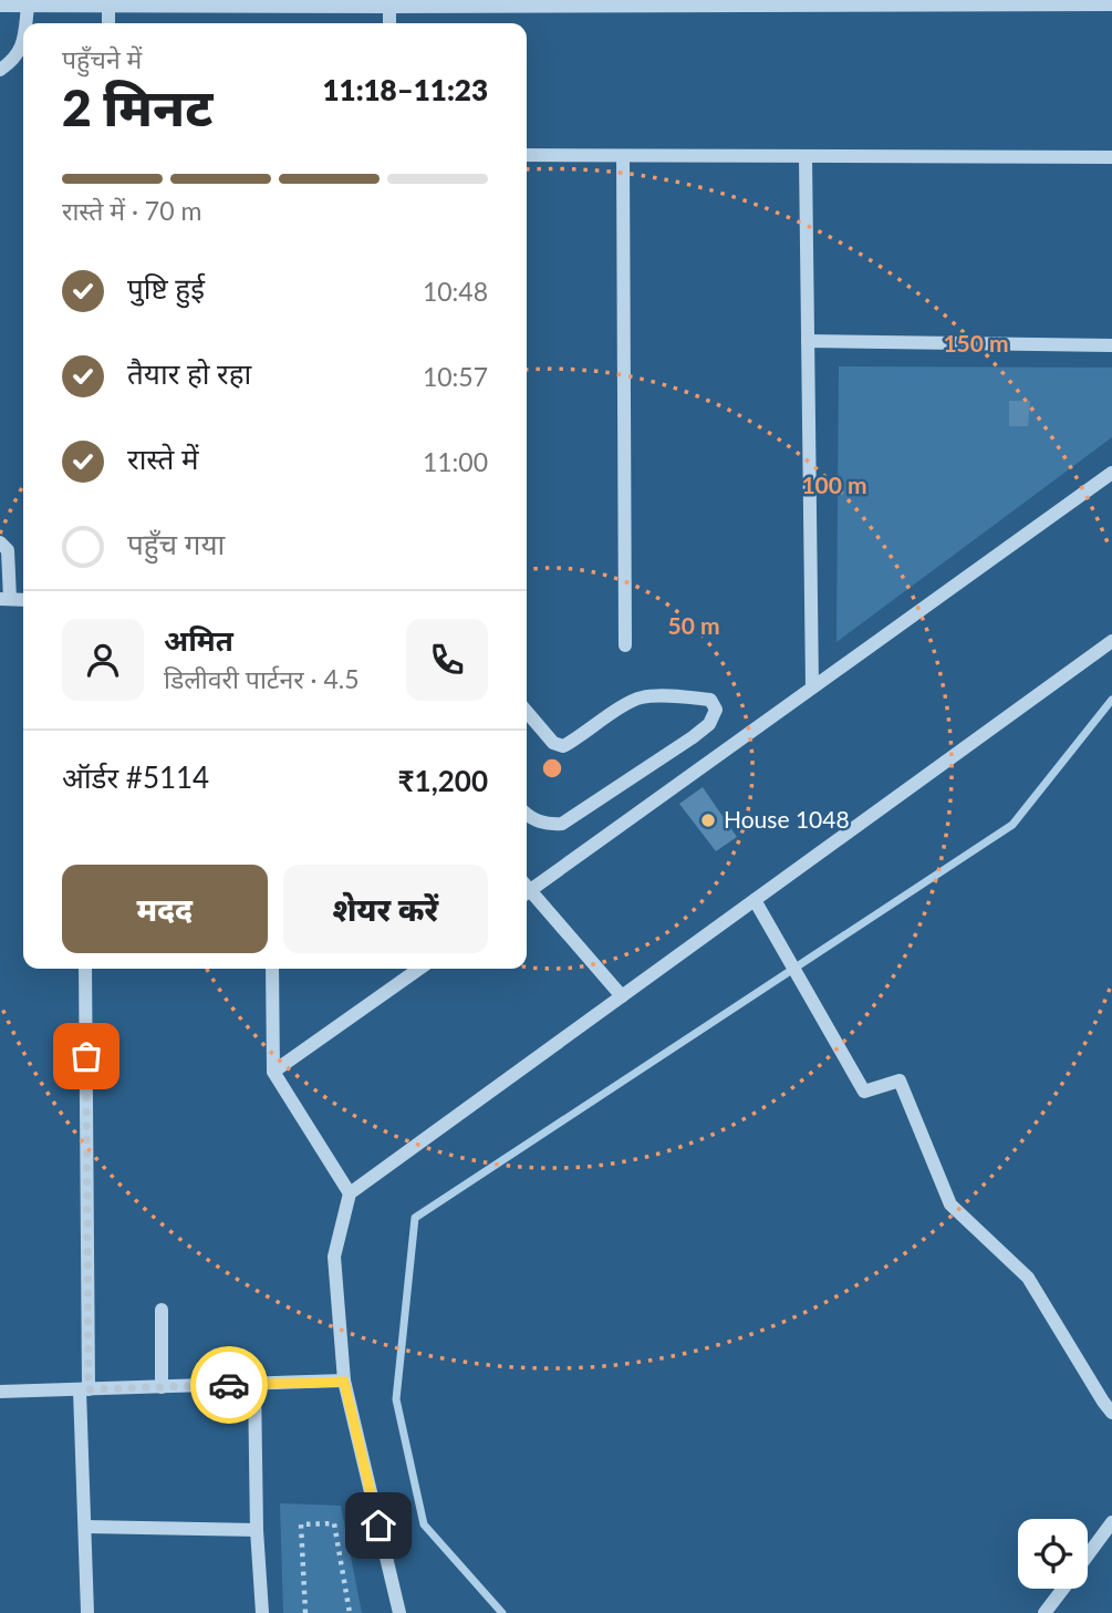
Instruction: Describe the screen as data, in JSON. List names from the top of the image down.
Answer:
{
  "places": ["House 1048"],
  "page": {
    "heading": ["2 मिनट", "पहुँचने में", "11:18–11:23"],
    "panel": [
      "अमित",
      "डिलीवरी पार्टनर · 4.5",
      "ऑर्डर #5114",
      "₹1,200"
    ],
    "bar": "रास्ते में · 70 m",
    "list": [
      ["पुष्टि हुई", "10:48"],
      ["तैयार हो रहा", "10:57"],
      ["रास्ते में", "11:00"],
      "पहुँच गया"
    ],
    "buttons": ["मदद", "शेयर करें"]
  },
  "rings": ["150 m", "100 m", "50 m"]
}
